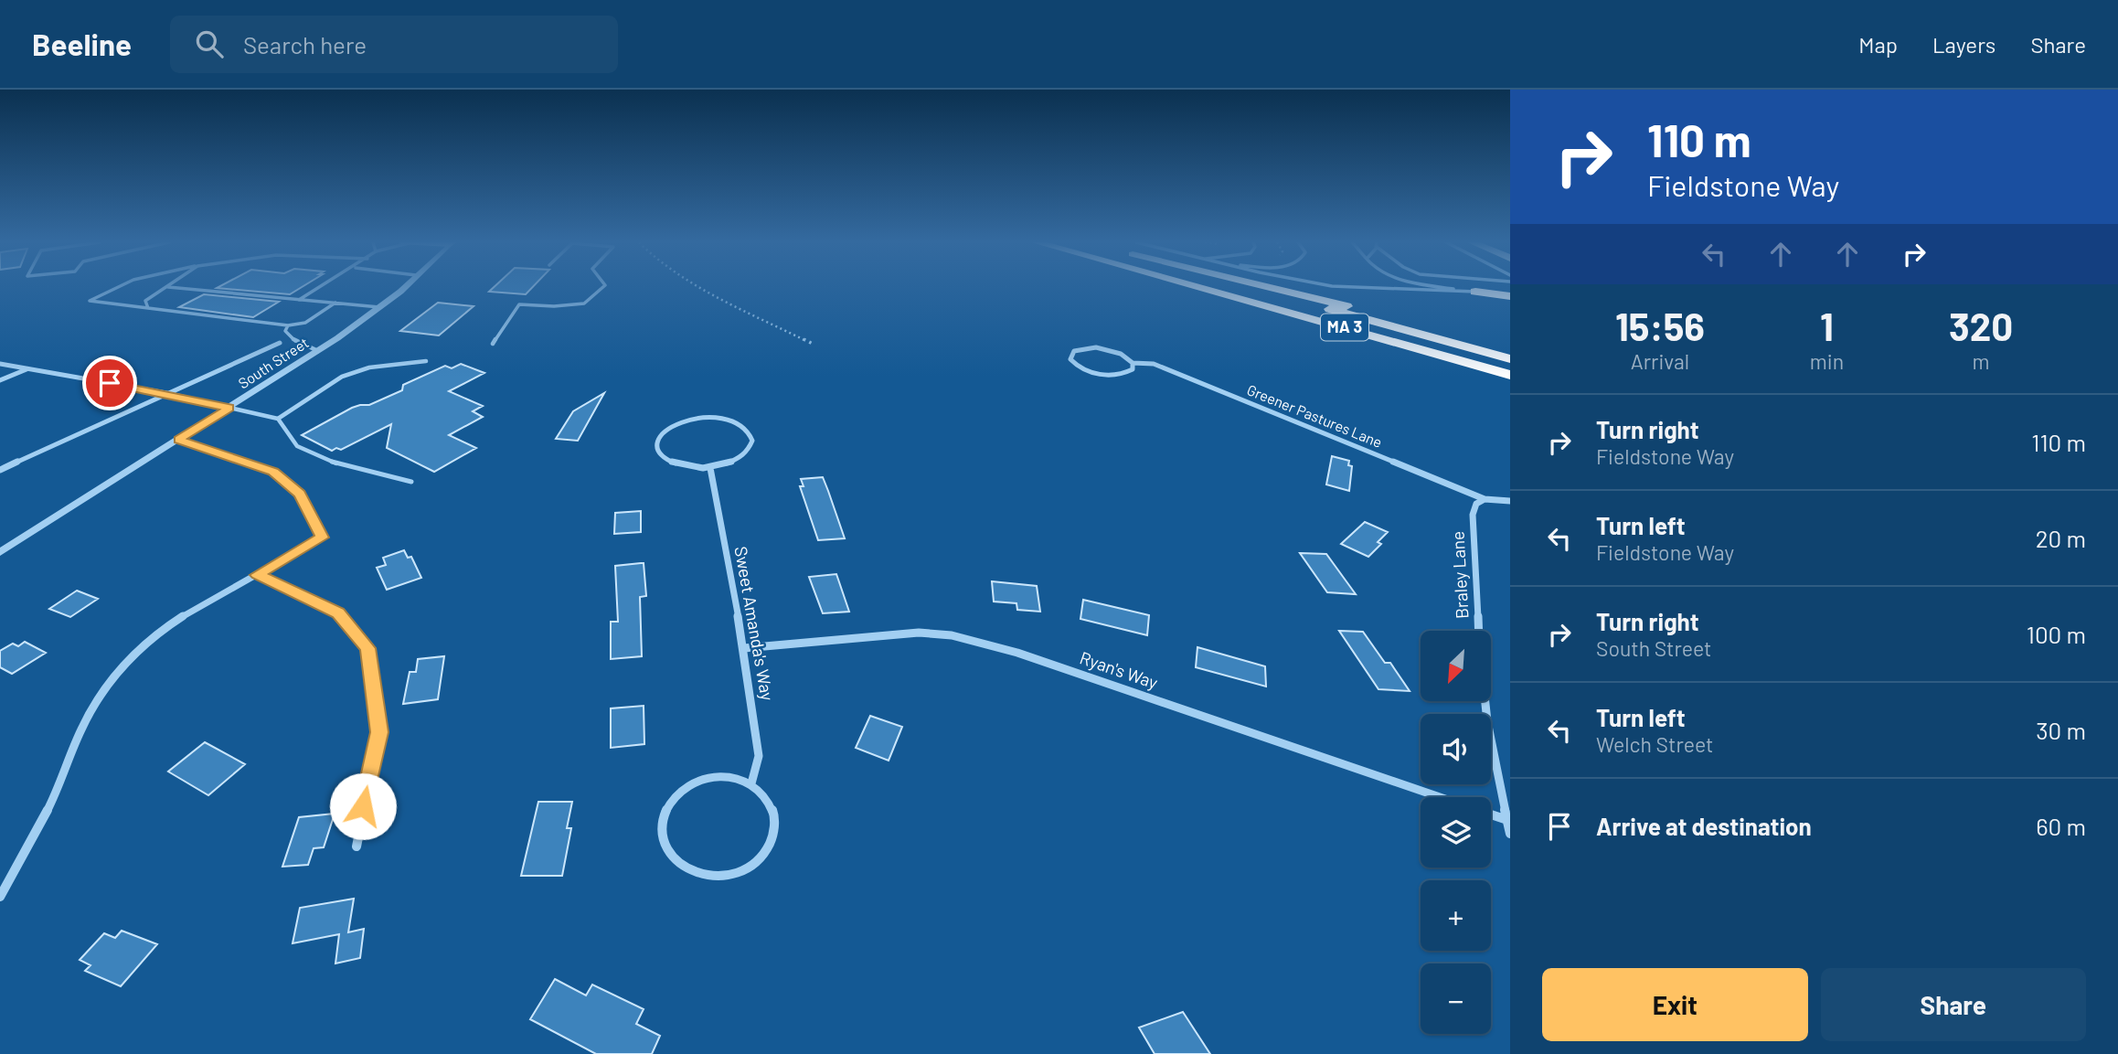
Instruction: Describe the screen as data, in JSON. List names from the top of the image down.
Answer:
{
  "streets": {
    "highway": ["MA 3"],
    "street": [
      "South Street",
      "Greener Pastures Lane",
      "Braley Lane",
      "Sweet Amanda's Way",
      "Ryan's Way"
    ]
  },
  "crossings": [
    ["Greener Pastures Lane", "Braley Lane"],
    ["Sweet Amanda's Way", "Ryan's Way"]
  ],
  "north": "bottom left",
  "page": {
    "header": "Beeline",
    "search": "Search here",
    "nav": ["Map", "Layers", "Share"],
    "turn": ["110 m", "Fieldstone Way"],
    "eta": [
      "15:56",
      "Arrival",
      "1",
      "min",
      "320",
      "m"
    ],
    "list": [
      {
        "name": "Turn right",
        "note": "Fieldstone Way",
        "value": "110 m"
      },
      {
        "name": "Turn left",
        "note": "Fieldstone Way",
        "value": "20 m"
      },
      {
        "name": "Turn right",
        "note": "South Street",
        "value": "100 m"
      },
      {
        "name": "Turn left",
        "note": "Welch Street",
        "value": "30 m"
      },
      {
        "name": "Arrive at destination",
        "value": "60 m"
      }
    ],
    "map_buttons": ["+", "−"],
    "buttons": ["Exit", "Share"]
  }
}
